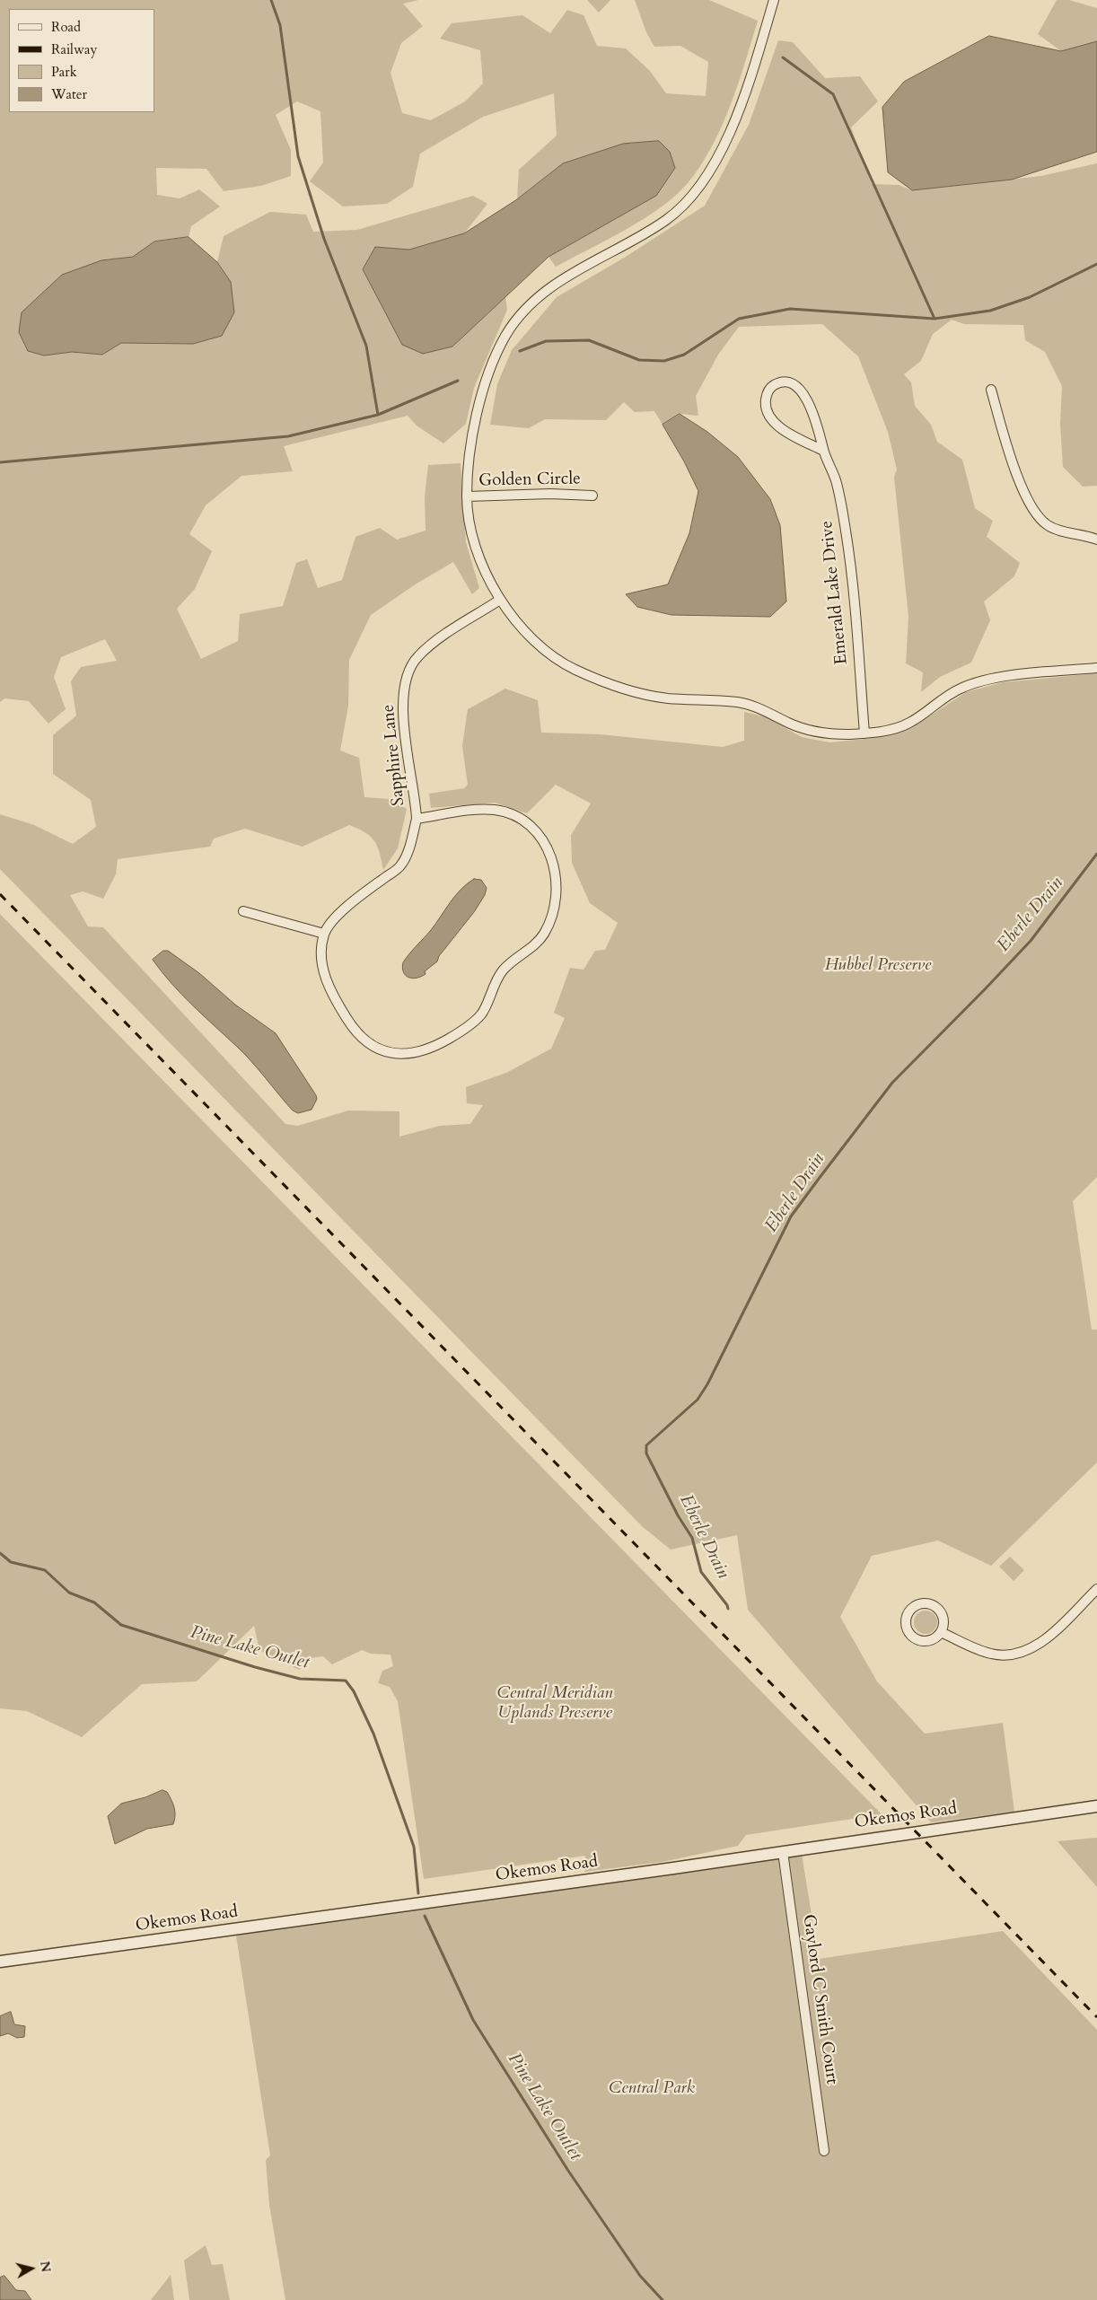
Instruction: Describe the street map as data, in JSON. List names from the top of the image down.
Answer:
{
  "streets": {
    "street": [
      "Golden Circle",
      "Emerald Lake Drive",
      "Sapphire Lane",
      "Okemos Road",
      "Gaylord C Smith Court"
    ]
  },
  "crossings": [
    ["Okemos Road", "Gaylord C Smith Court"]
  ],
  "water": ["Eberle Drain", "Pine Lake Outlet"],
  "parks": ["Hubbel Preserve", "Central Meridian Uplands Preserve", "Central Park"],
  "legend": [
    "Road",
    "Railway",
    "Park",
    "Water"
  ],
  "north": "right"
}
